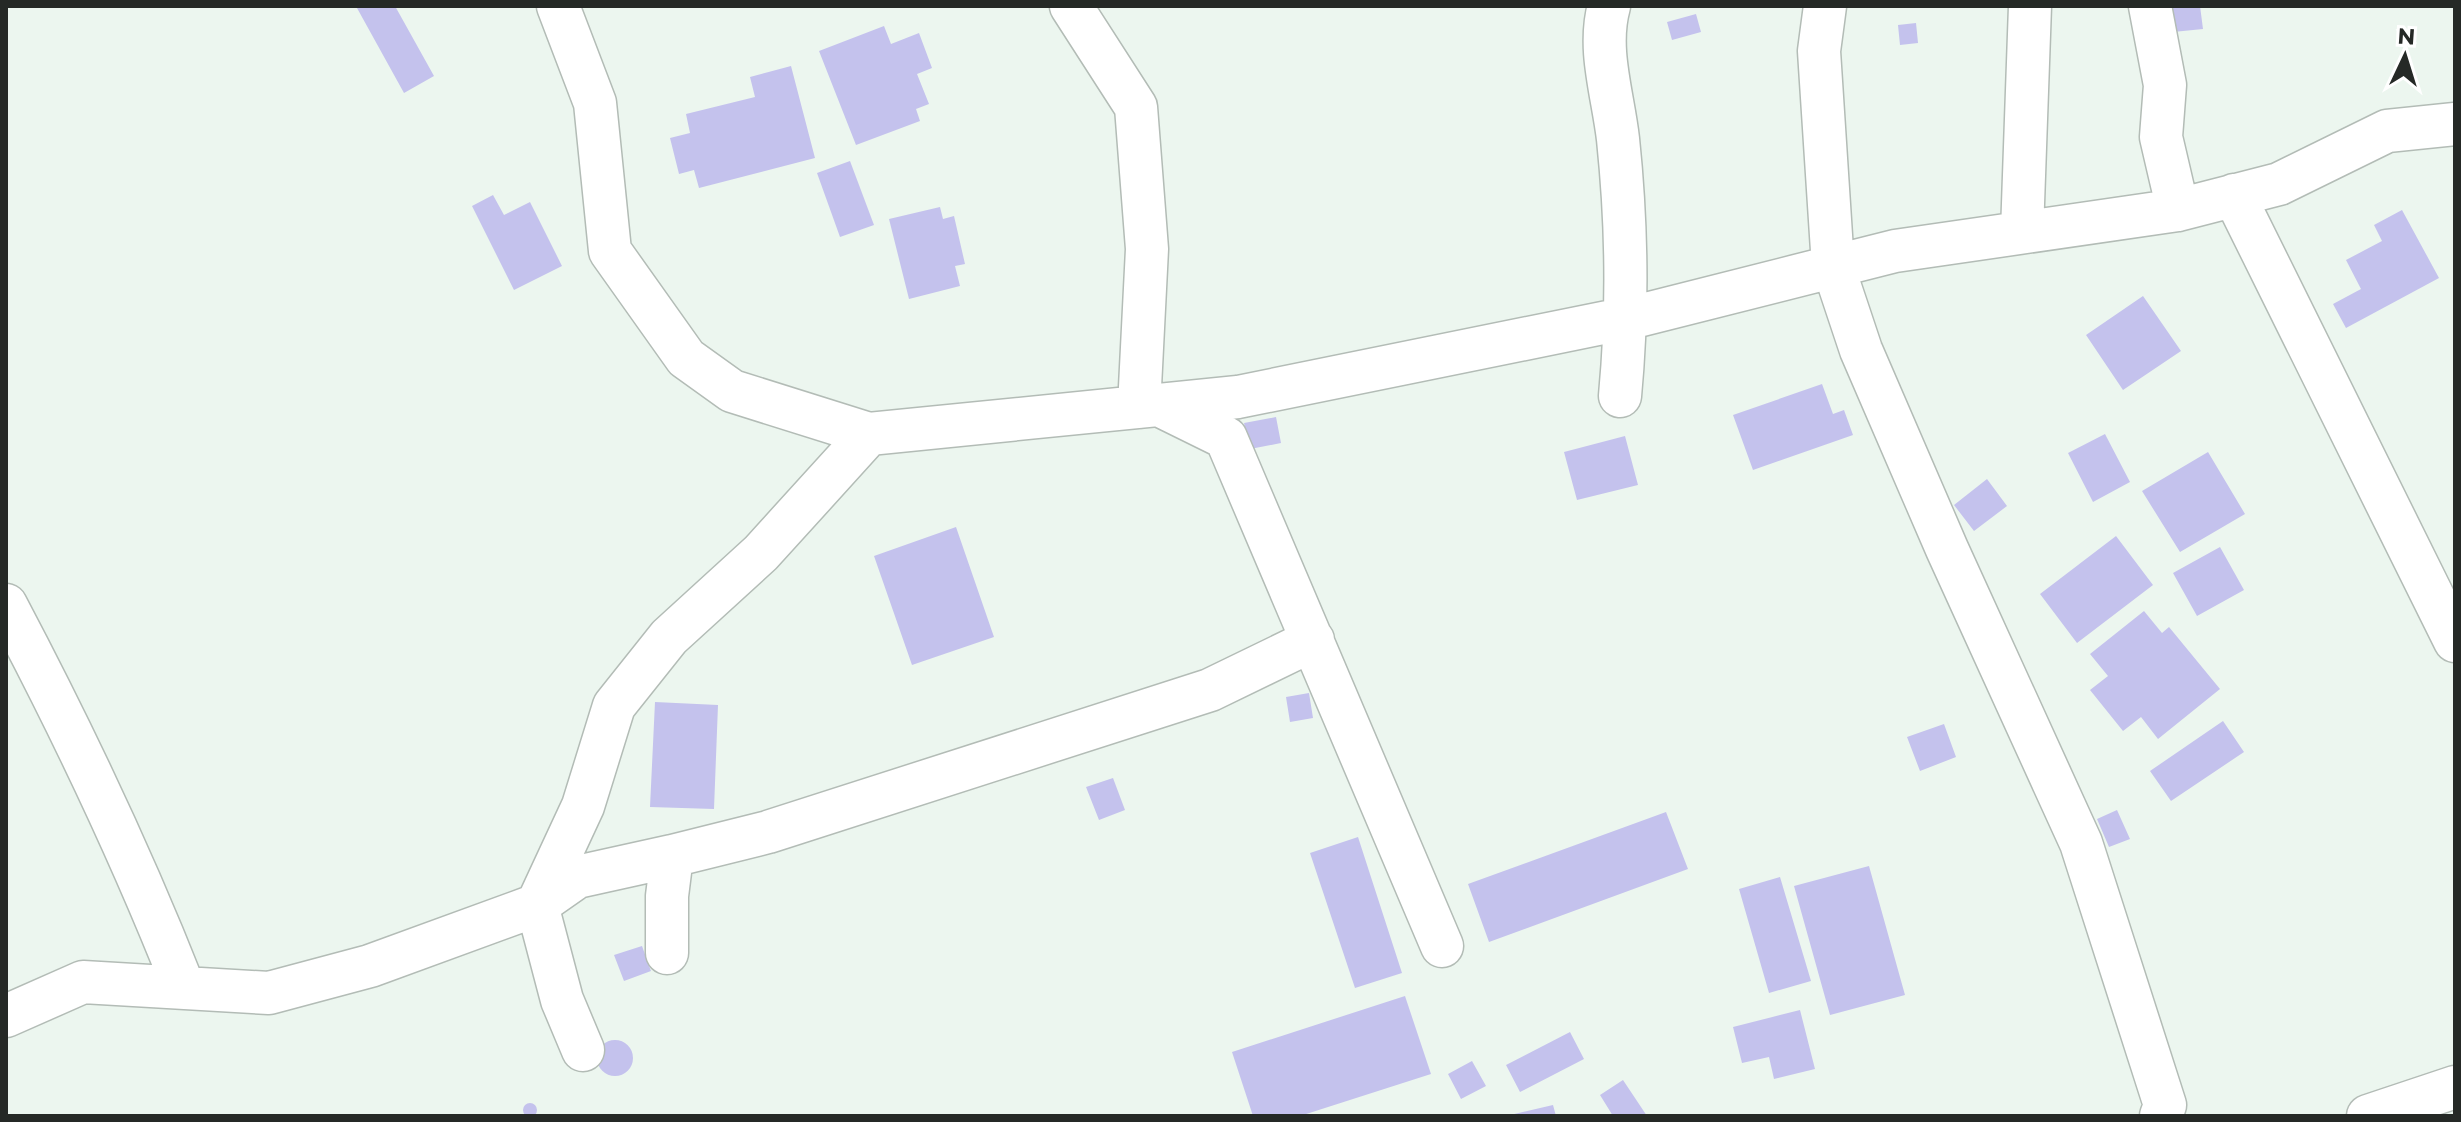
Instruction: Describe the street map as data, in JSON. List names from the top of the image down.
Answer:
{
  "north": "top"
}
